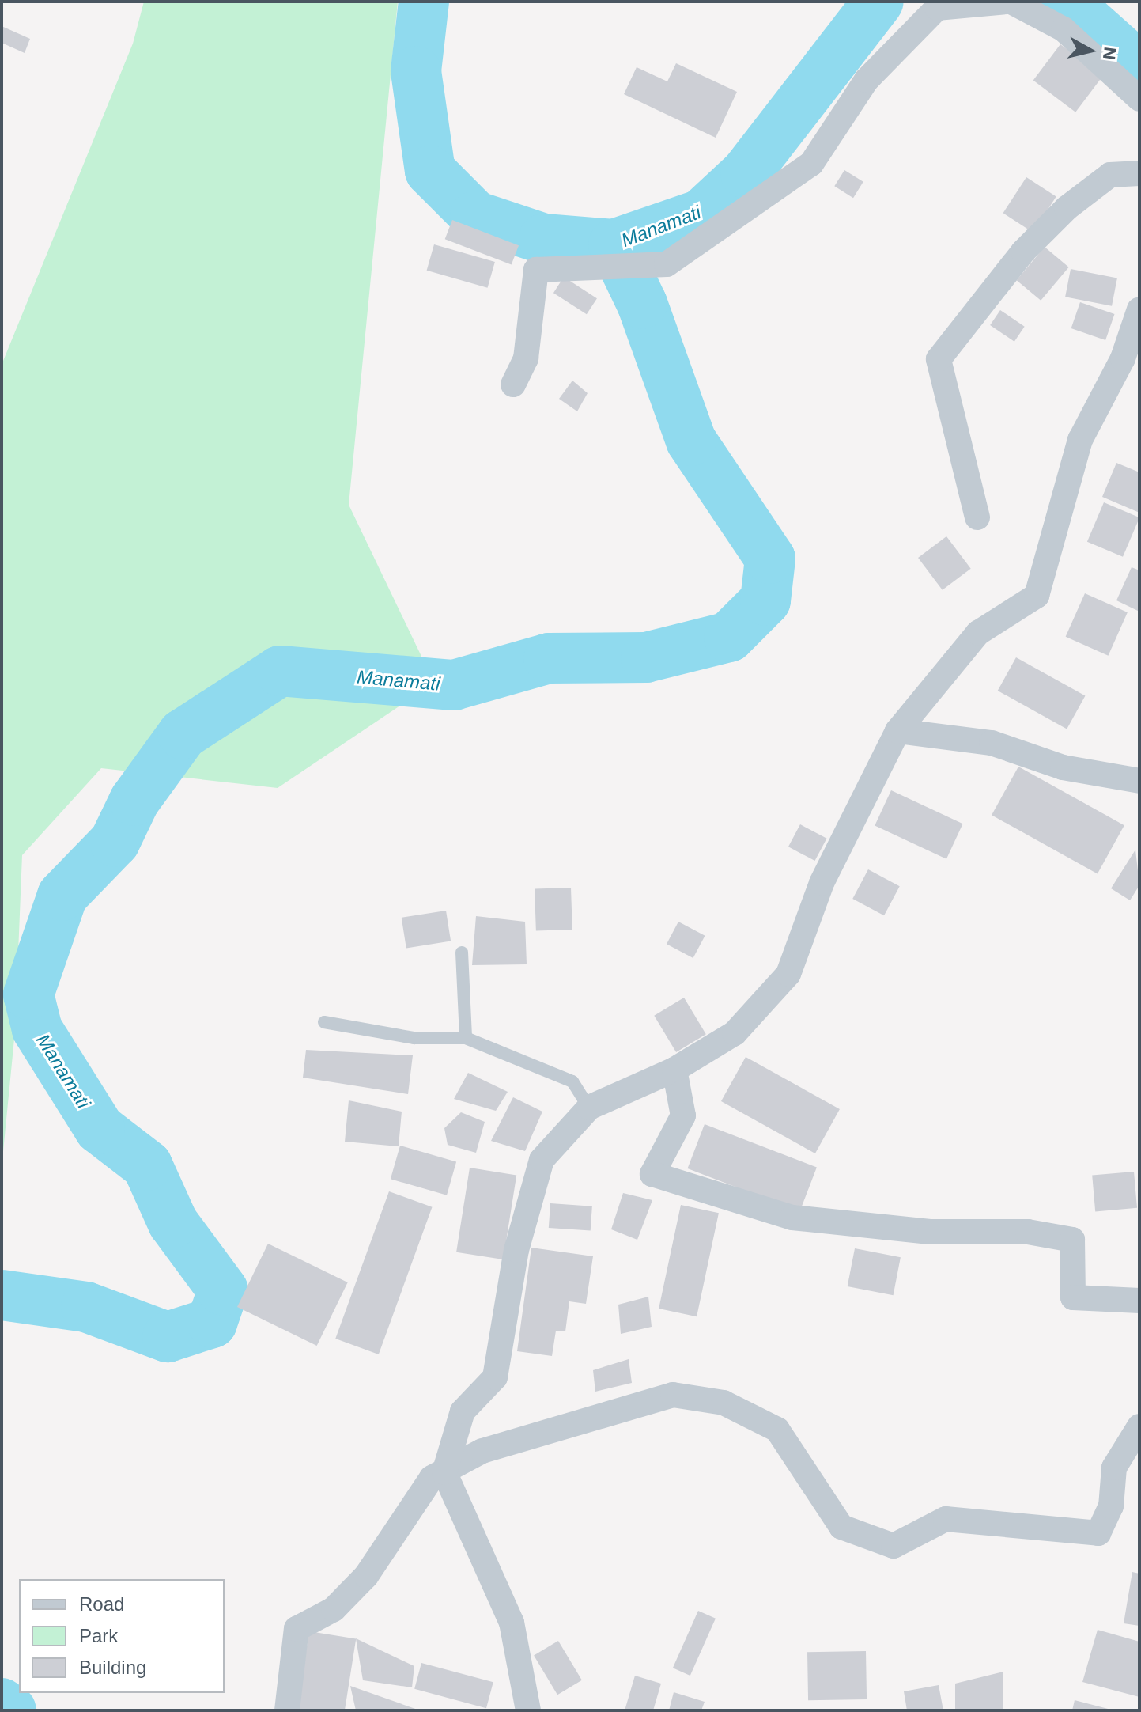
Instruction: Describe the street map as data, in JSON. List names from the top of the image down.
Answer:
{
  "water": ["Manamati"],
  "legend": ["Road", "Park", "Building"],
  "north": "right"
}
